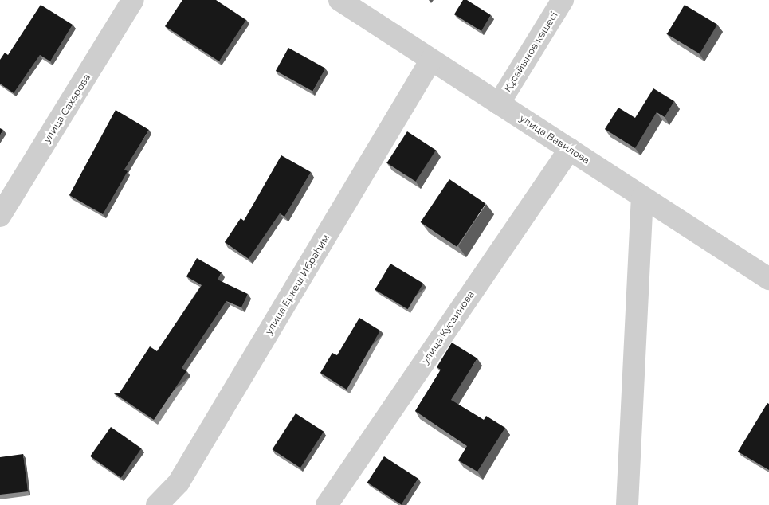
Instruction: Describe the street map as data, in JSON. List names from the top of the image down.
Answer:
{
  "streets": {
    "street": [
      "Құсайынов көшесі",
      "улица Сахарова",
      "улица Вавилова",
      "улица Еркеш Ибраһим",
      "улица Кусаинова"
    ]
  },
  "crossings": [
    ["Құсайынов көшесі", "улица Вавилова"],
    ["улица Вавилова", "улица Еркеш Ибраһим"],
    ["улица Вавилова", "улица Кусаинова"]
  ]
}
